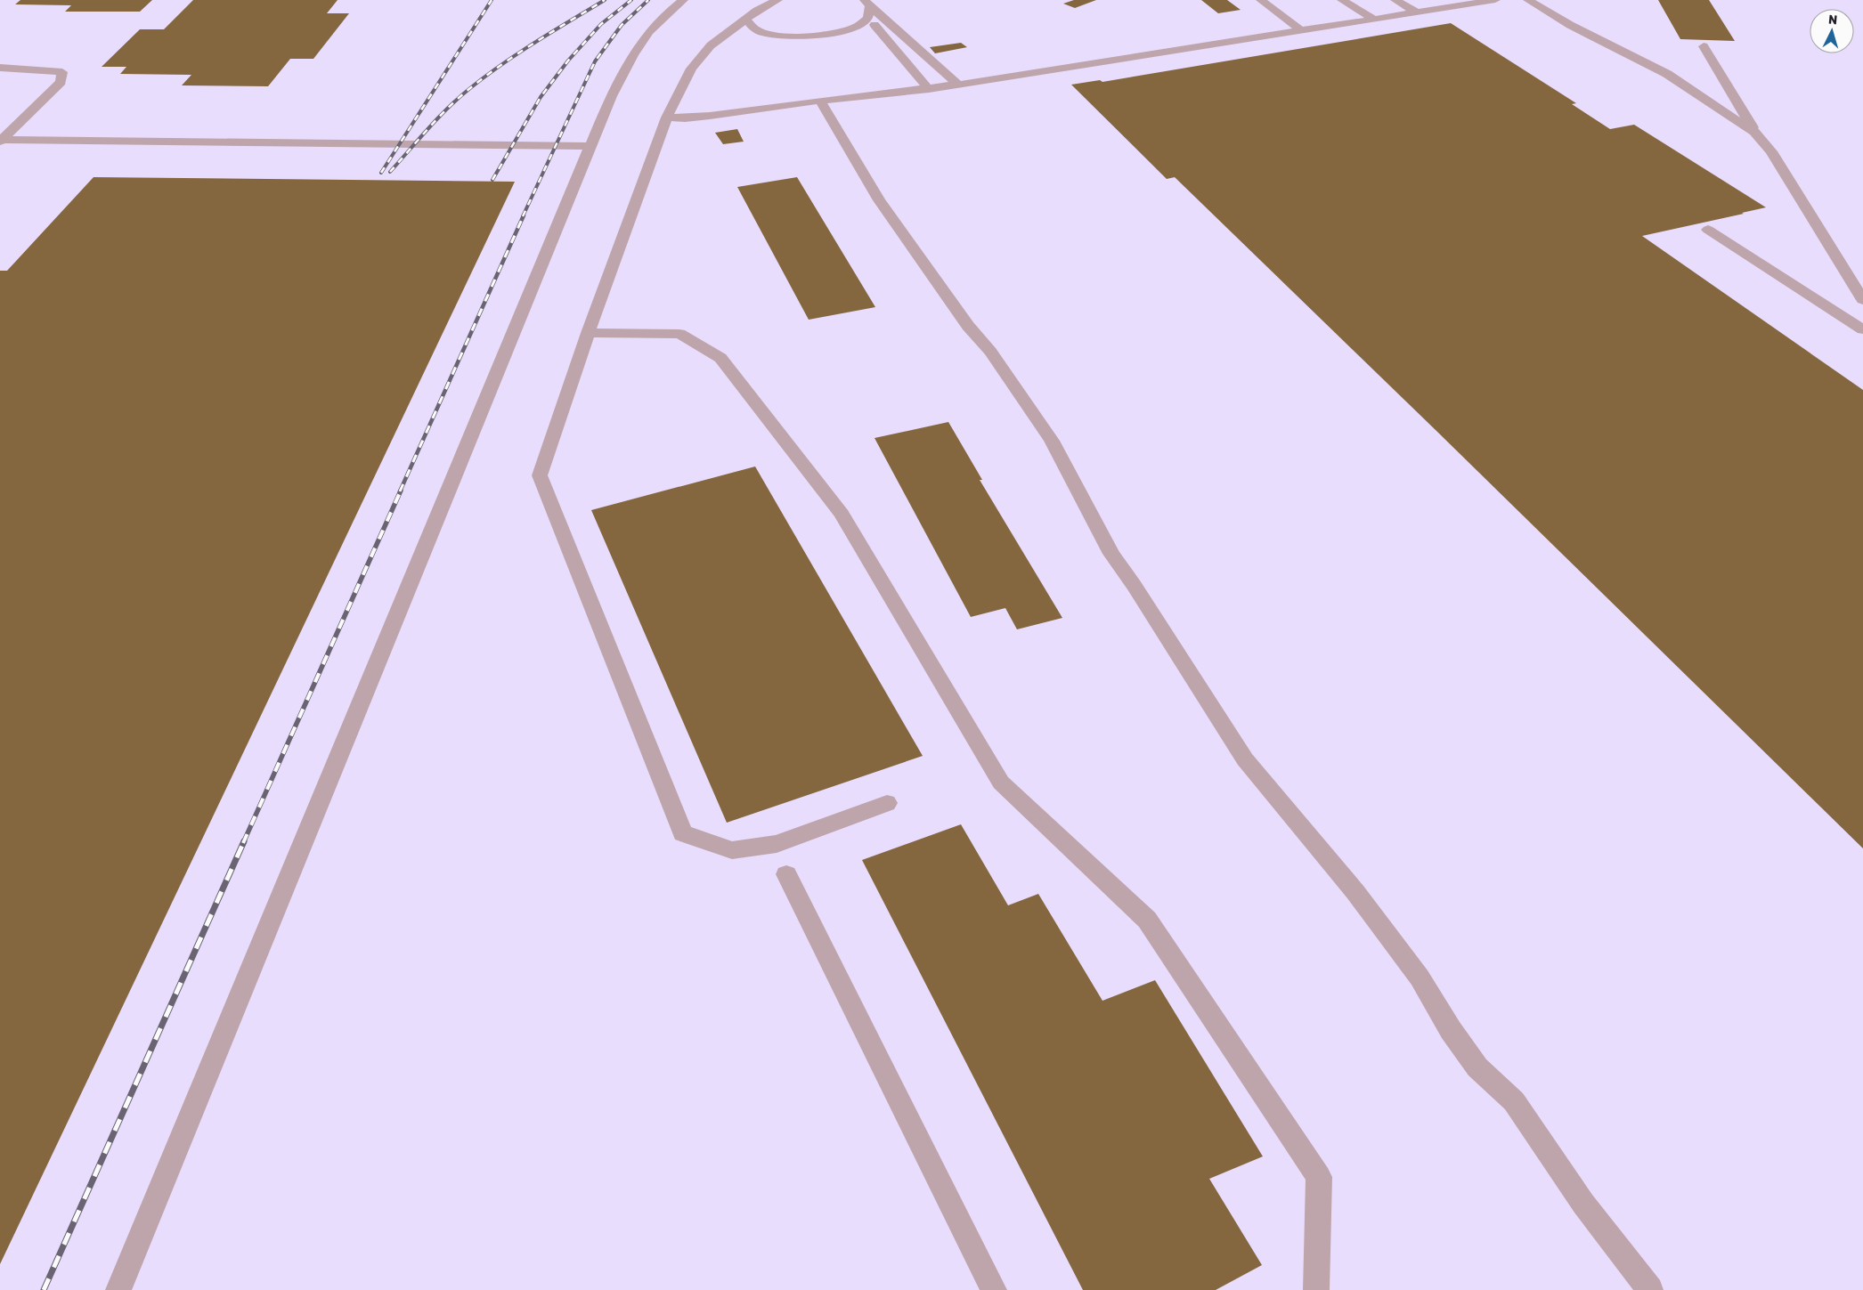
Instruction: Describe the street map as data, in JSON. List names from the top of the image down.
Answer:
{
  "north": "top"
}
